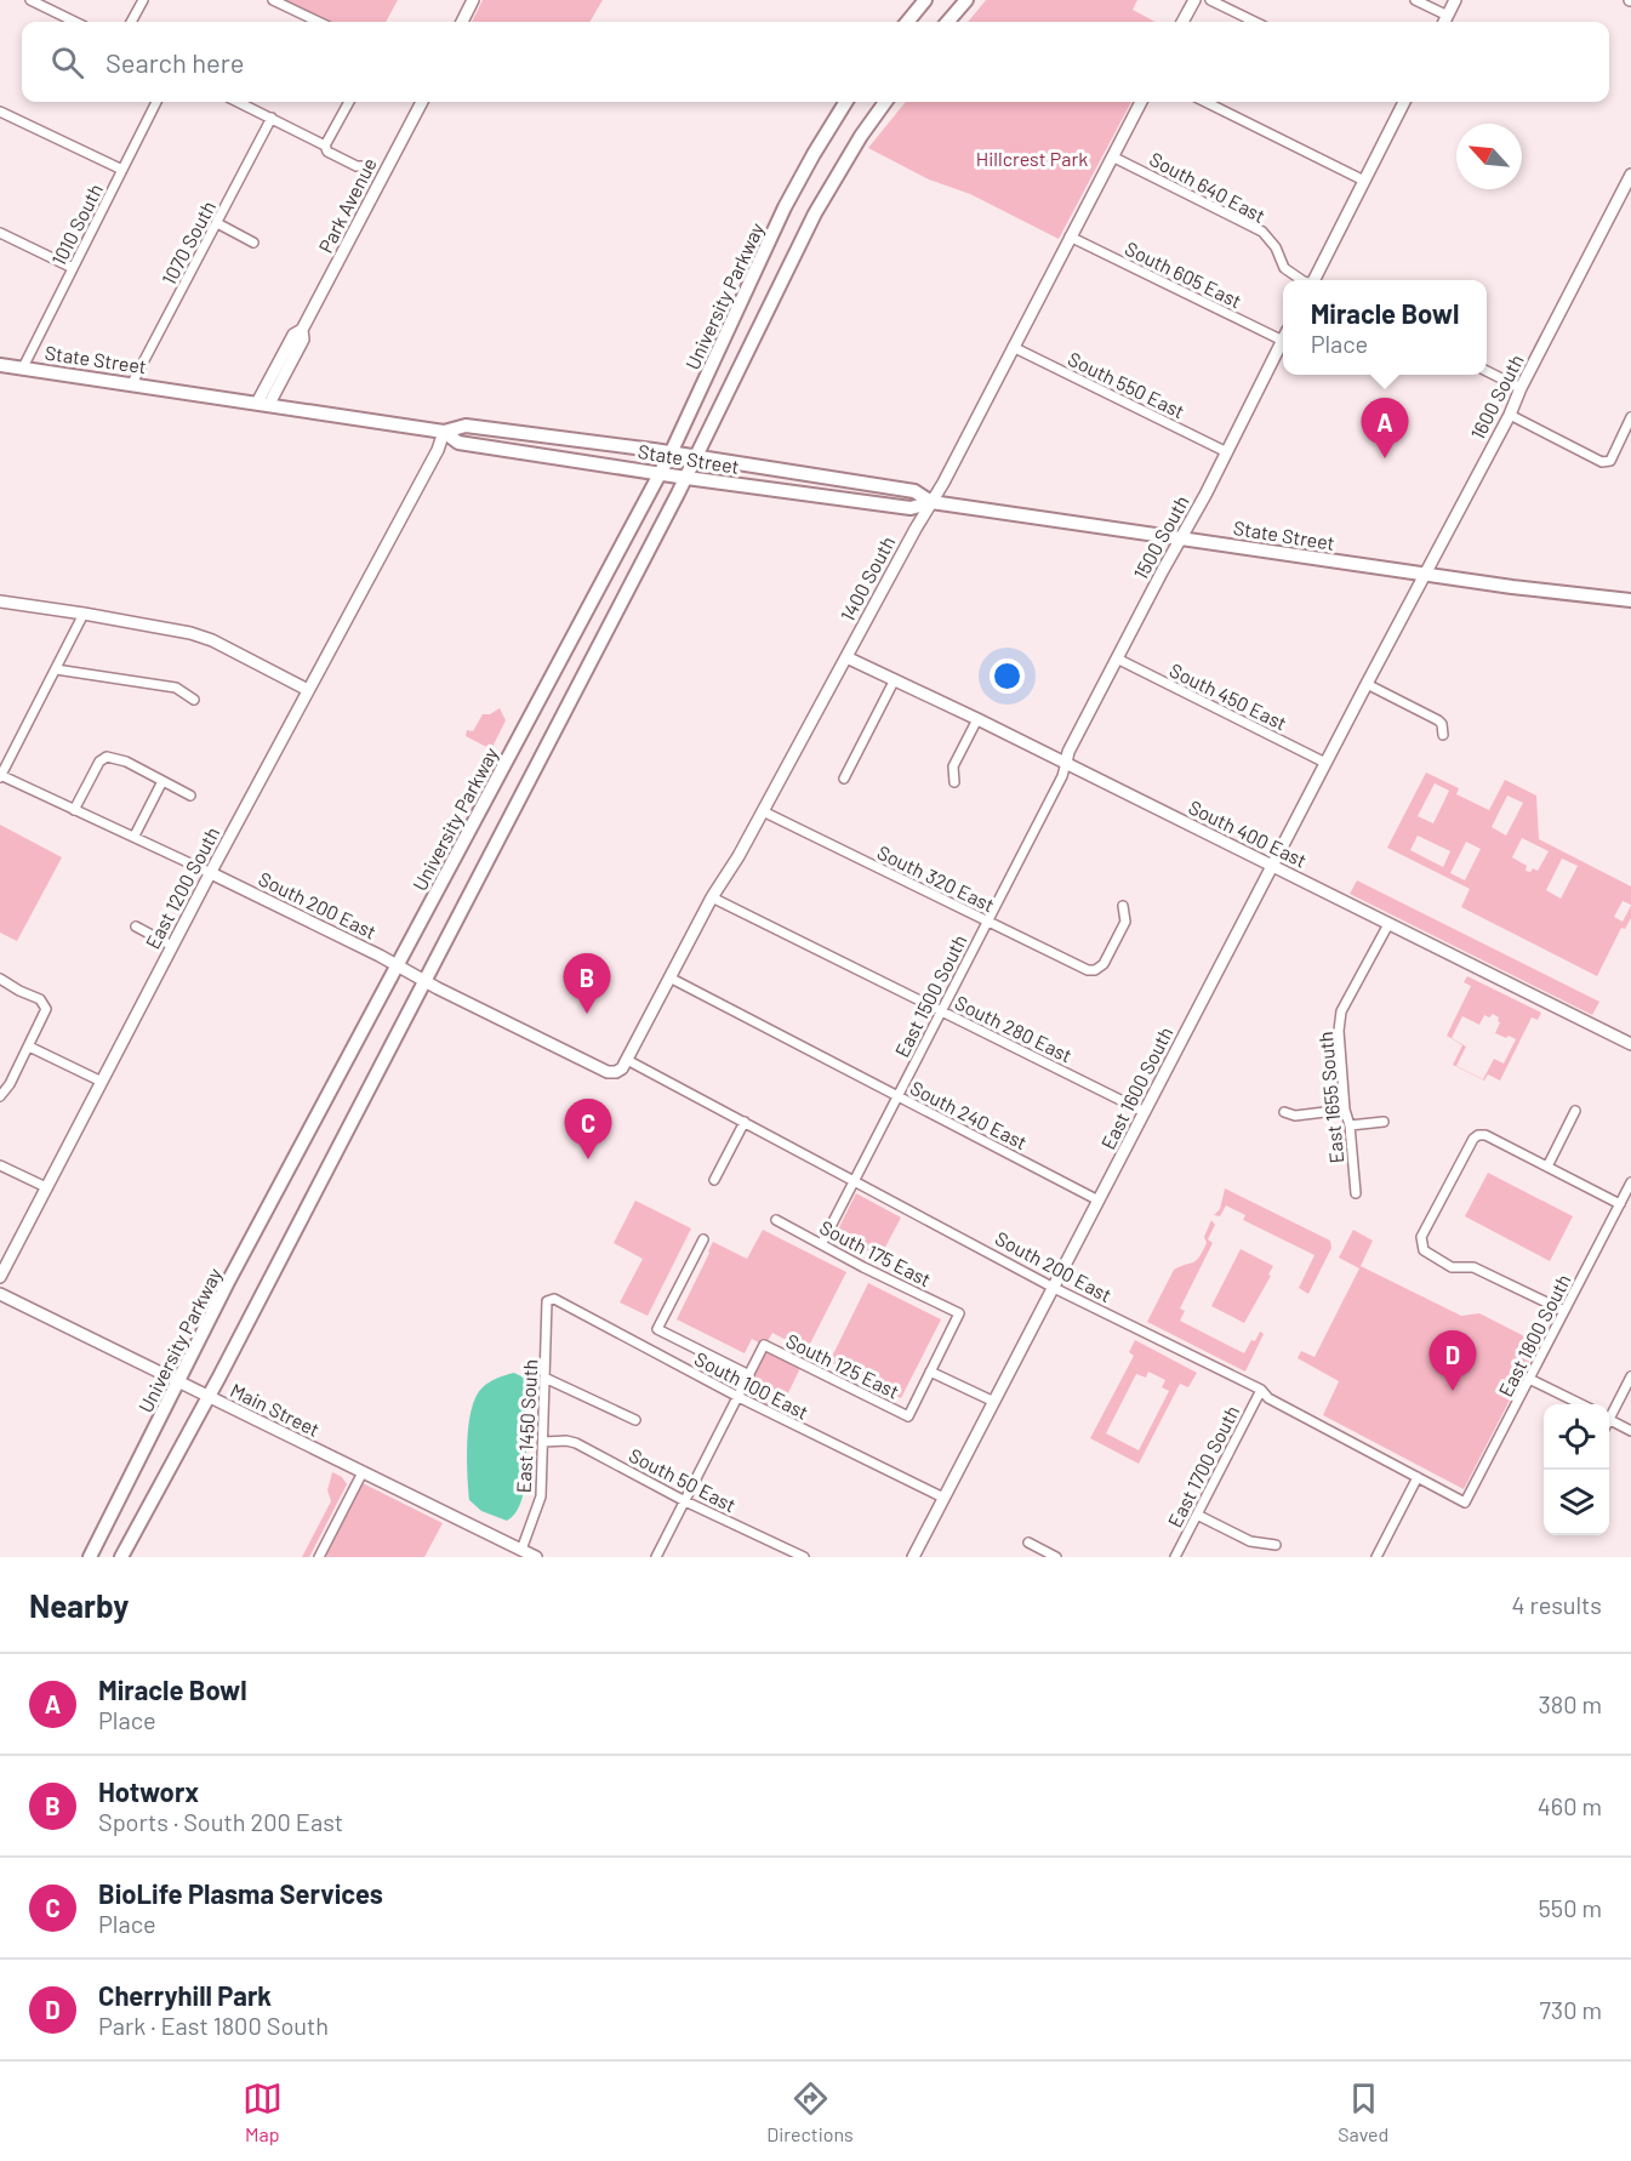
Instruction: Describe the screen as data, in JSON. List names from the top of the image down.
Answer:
{
  "streets": {
    "main road": ["University Parkway", "State Street"],
    "street": [
      "South 640 East",
      "Park Avenue",
      "1010 South",
      "1070 South",
      "South 605 East",
      "South 550 East",
      "1600 South",
      "1500 South",
      "1400 South",
      "South 450 East",
      "South 400 East",
      "South 320 East",
      "East 1200 South",
      "South 200 East",
      "East 1500 South",
      "South 280 East",
      "East 1600 South",
      "East 1655 South",
      "South 240 East",
      "South 175 East",
      "East 1800 South",
      "South 125 East",
      "South 100 East",
      "Main Street",
      "East 1450 South",
      "East 1700 South",
      "South 50 East"
    ]
  },
  "crossings": [
    ["South 640 East", "1400 South"],
    ["Park Avenue", "State Street"],
    ["1010 South", "State Street"],
    ["1070 South", "State Street"],
    ["South 605 East", "1400 South"],
    ["University Parkway", "State Street"],
    ["University Parkway", "South 200 East"],
    ["University Parkway", "Main Street"],
    ["State Street", "1600 South"],
    ["State Street", "1500 South"],
    ["State Street", "1400 South"],
    ["State Street", "East 1200 South"],
    ["South 550 East", "1500 South"],
    ["South 550 East", "1400 South"],
    ["1600 South", "East 1600 South"],
    ["1500 South", "South 450 East"],
    ["1500 South", "South 400 East"],
    ["1500 South", "East 1500 South"],
    ["1400 South", "South 400 East"],
    ["1400 South", "South 320 East"],
    ["1400 South", "South 200 East"],
    ["1400 South", "South 280 East"],
    ["1400 South", "South 240 East"],
    ["South 450 East", "East 1600 South"],
    ["South 400 East", "East 1500 South"],
    ["South 400 East", "East 1600 South"],
    ["South 400 East", "East 1655 South"],
    ["South 320 East", "East 1500 South"],
    ["East 1200 South", "South 200 East"],
    ["South 200 East", "East 1500 South"],
    ["South 200 East", "East 1600 South"],
    ["South 200 East", "East 1800 South"],
    ["South 200 East", "East 1700 South"],
    ["East 1500 South", "South 280 East"],
    ["East 1500 South", "South 240 East"],
    ["East 1500 South", "South 175 East"],
    ["South 280 East", "East 1600 South"],
    ["East 1600 South", "South 240 East"],
    ["East 1600 South", "South 100 East"],
    ["South 175 East", "South 125 East"],
    ["South 100 East", "East 1450 South"],
    ["Main Street", "East 1450 South"],
    ["East 1450 South", "South 50 East"]
  ],
  "parks": ["Hillcrest Park"],
  "north": "top left",
  "page": {
    "search": "Search here",
    "popup": ["Miracle Bowl", "Place"],
    "pins": [
      "A",
      "B",
      "C",
      "D"
    ],
    "heading": ["Nearby", "4 results"],
    "list": [
      {
        "mark": "A",
        "name": "Miracle Bowl",
        "note": "Place",
        "value": "380 m"
      },
      {
        "mark": "B",
        "name": "Hotworx",
        "note": "Sports · South 200 East",
        "value": "460 m"
      },
      {
        "mark": "C",
        "name": "BioLife Plasma Services",
        "note": "Place",
        "value": "550 m"
      },
      {
        "mark": "D",
        "name": "Cherryhill Park",
        "note": "Park · East 1800 South",
        "value": "730 m"
      }
    ],
    "nav": ["Map", "Directions", "Saved"]
  }
}
